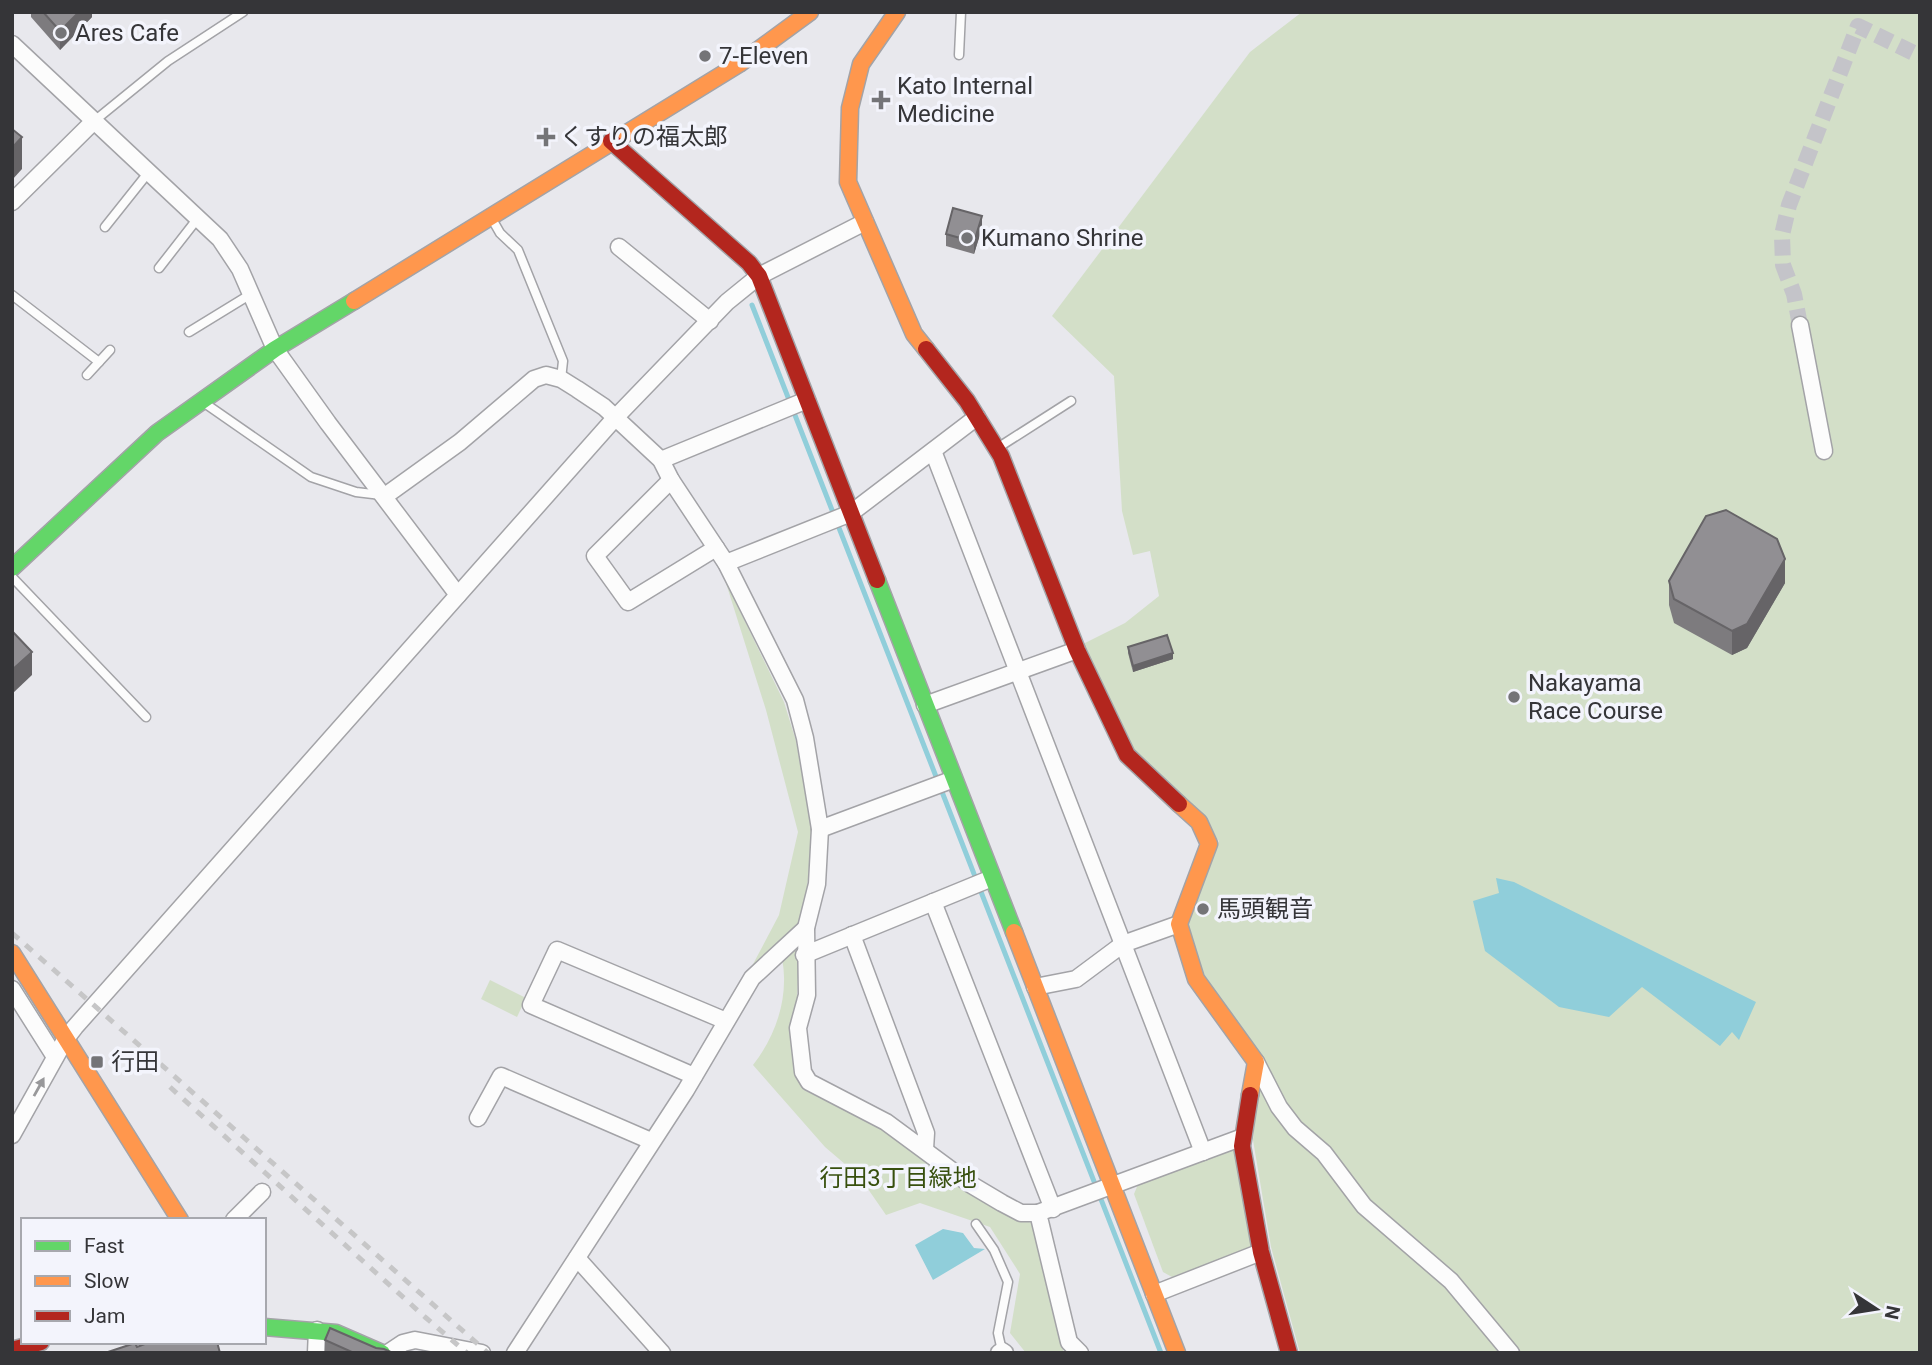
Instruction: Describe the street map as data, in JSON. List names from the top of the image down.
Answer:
{
  "parks": ["行田3丁目緑地"],
  "places": {
    "other": [
      "Ares Cafe",
      "7-Eleven",
      "Kumano Shrine",
      "Nakayama Race Course",
      "馬頭観音"
    ],
    "health": ["Kato Internal Medicine", "くすりの福太郎"],
    "transit": ["行田"]
  },
  "legend": ["Fast", "Slow", "Jam"],
  "north": "right"
}
